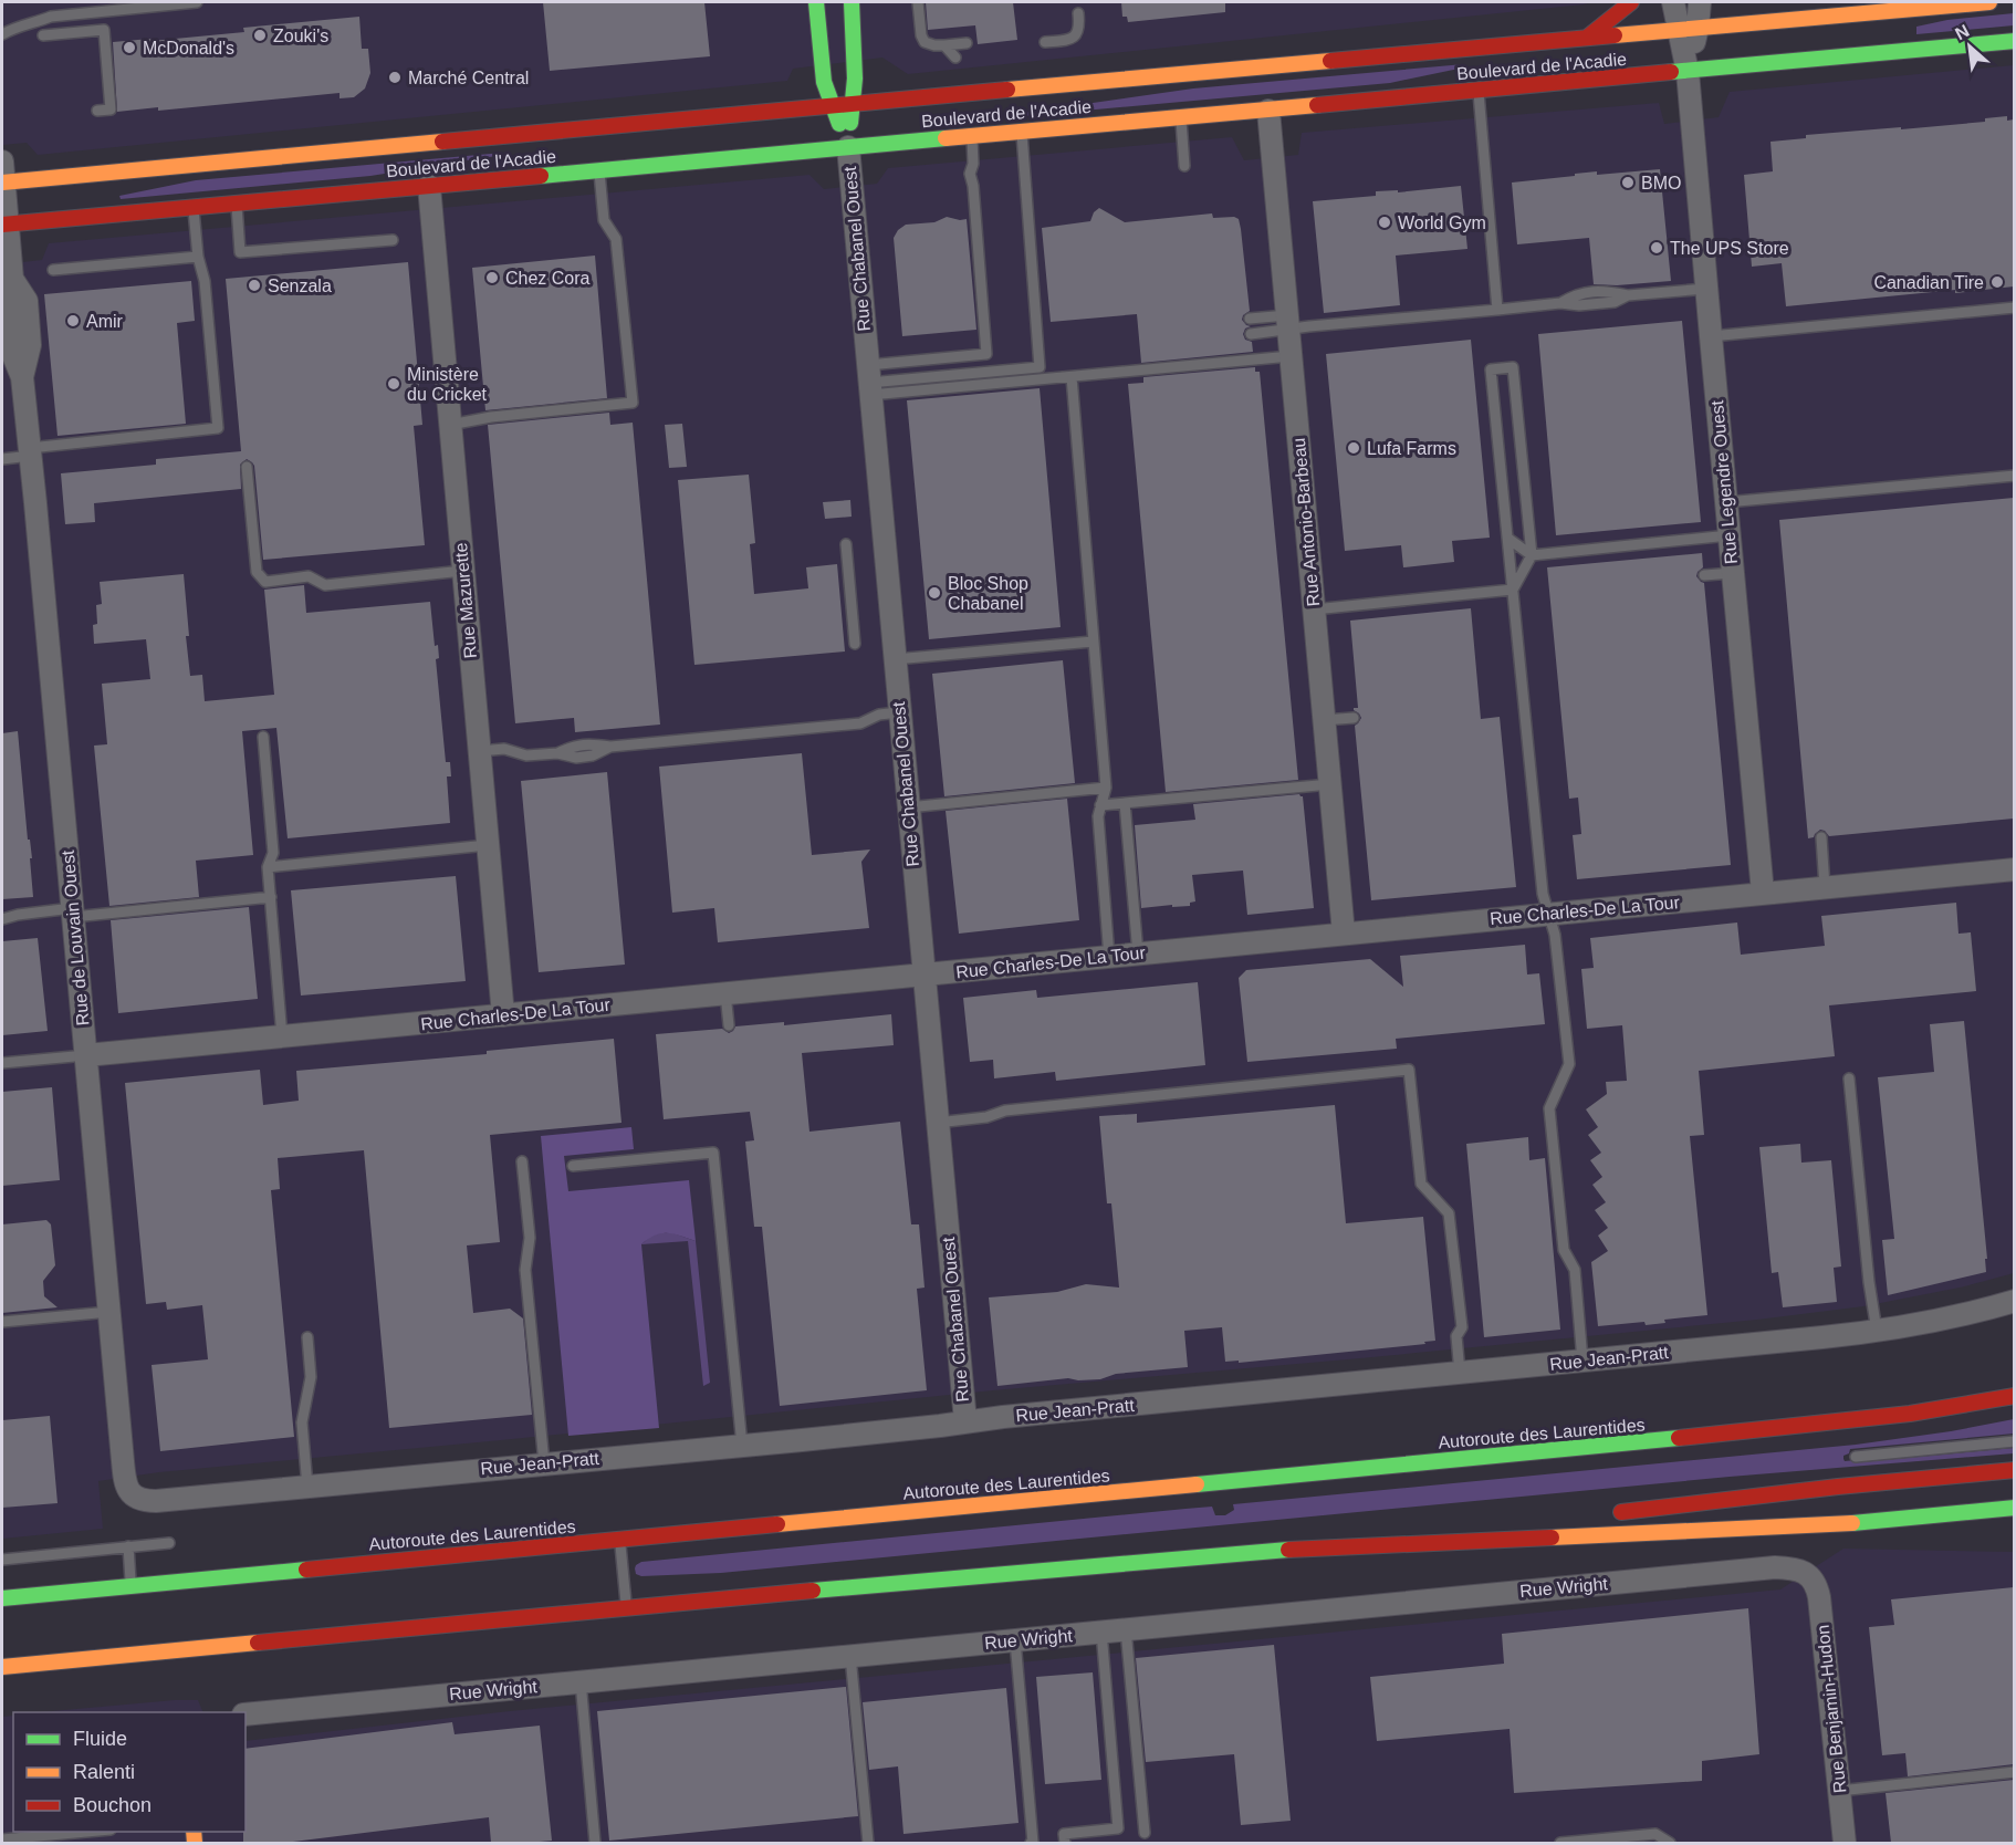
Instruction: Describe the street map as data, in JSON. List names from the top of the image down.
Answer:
{
  "streets": {
    "main road": ["Boulevard de l'Acadie", "Rue Chabanel Ouest", "Autoroute des Laurentides"],
    "street": [
      "Rue Legendre Ouest",
      "Rue Antonio-Barbeau",
      "Rue Mazurette",
      "Rue Charles-De La Tour",
      "Rue de Louvain Ouest",
      "Rue Jean-Pratt",
      "Rue Wright",
      "Rue Benjamin-Hudon"
    ]
  },
  "crossings": [
    ["Boulevard de l'Acadie", "Rue Chabanel Ouest"],
    ["Boulevard de l'Acadie", "Rue Legendre Ouest"],
    ["Boulevard de l'Acadie", "Rue Antonio-Barbeau"],
    ["Boulevard de l'Acadie", "Rue Mazurette"],
    ["Boulevard de l'Acadie", "Rue de Louvain Ouest"],
    ["Rue Chabanel Ouest", "Rue Charles-De La Tour"],
    ["Rue Chabanel Ouest", "Rue Jean-Pratt"],
    ["Rue Legendre Ouest", "Rue Charles-De La Tour"],
    ["Rue Antonio-Barbeau", "Rue Charles-De La Tour"],
    ["Rue Mazurette", "Rue Charles-De La Tour"],
    ["Rue Charles-De La Tour", "Rue de Louvain Ouest"],
    ["Rue de Louvain Ouest", "Rue Jean-Pratt"],
    ["Rue Wright", "Rue Benjamin-Hudon"]
  ],
  "places": [
    "Zouki's",
    "McDonald's",
    "Marché Central",
    "BMO",
    "World Gym",
    "The UPS Store",
    "Chez Cora",
    "Canadian Tire",
    "Senzala",
    "Amir",
    "Ministère du Cricket",
    "Lufa Farms",
    "Bloc Shop Chabanel"
  ],
  "legend": ["Fluide", "Ralenti", "Bouchon"],
  "north": "top left"
}
